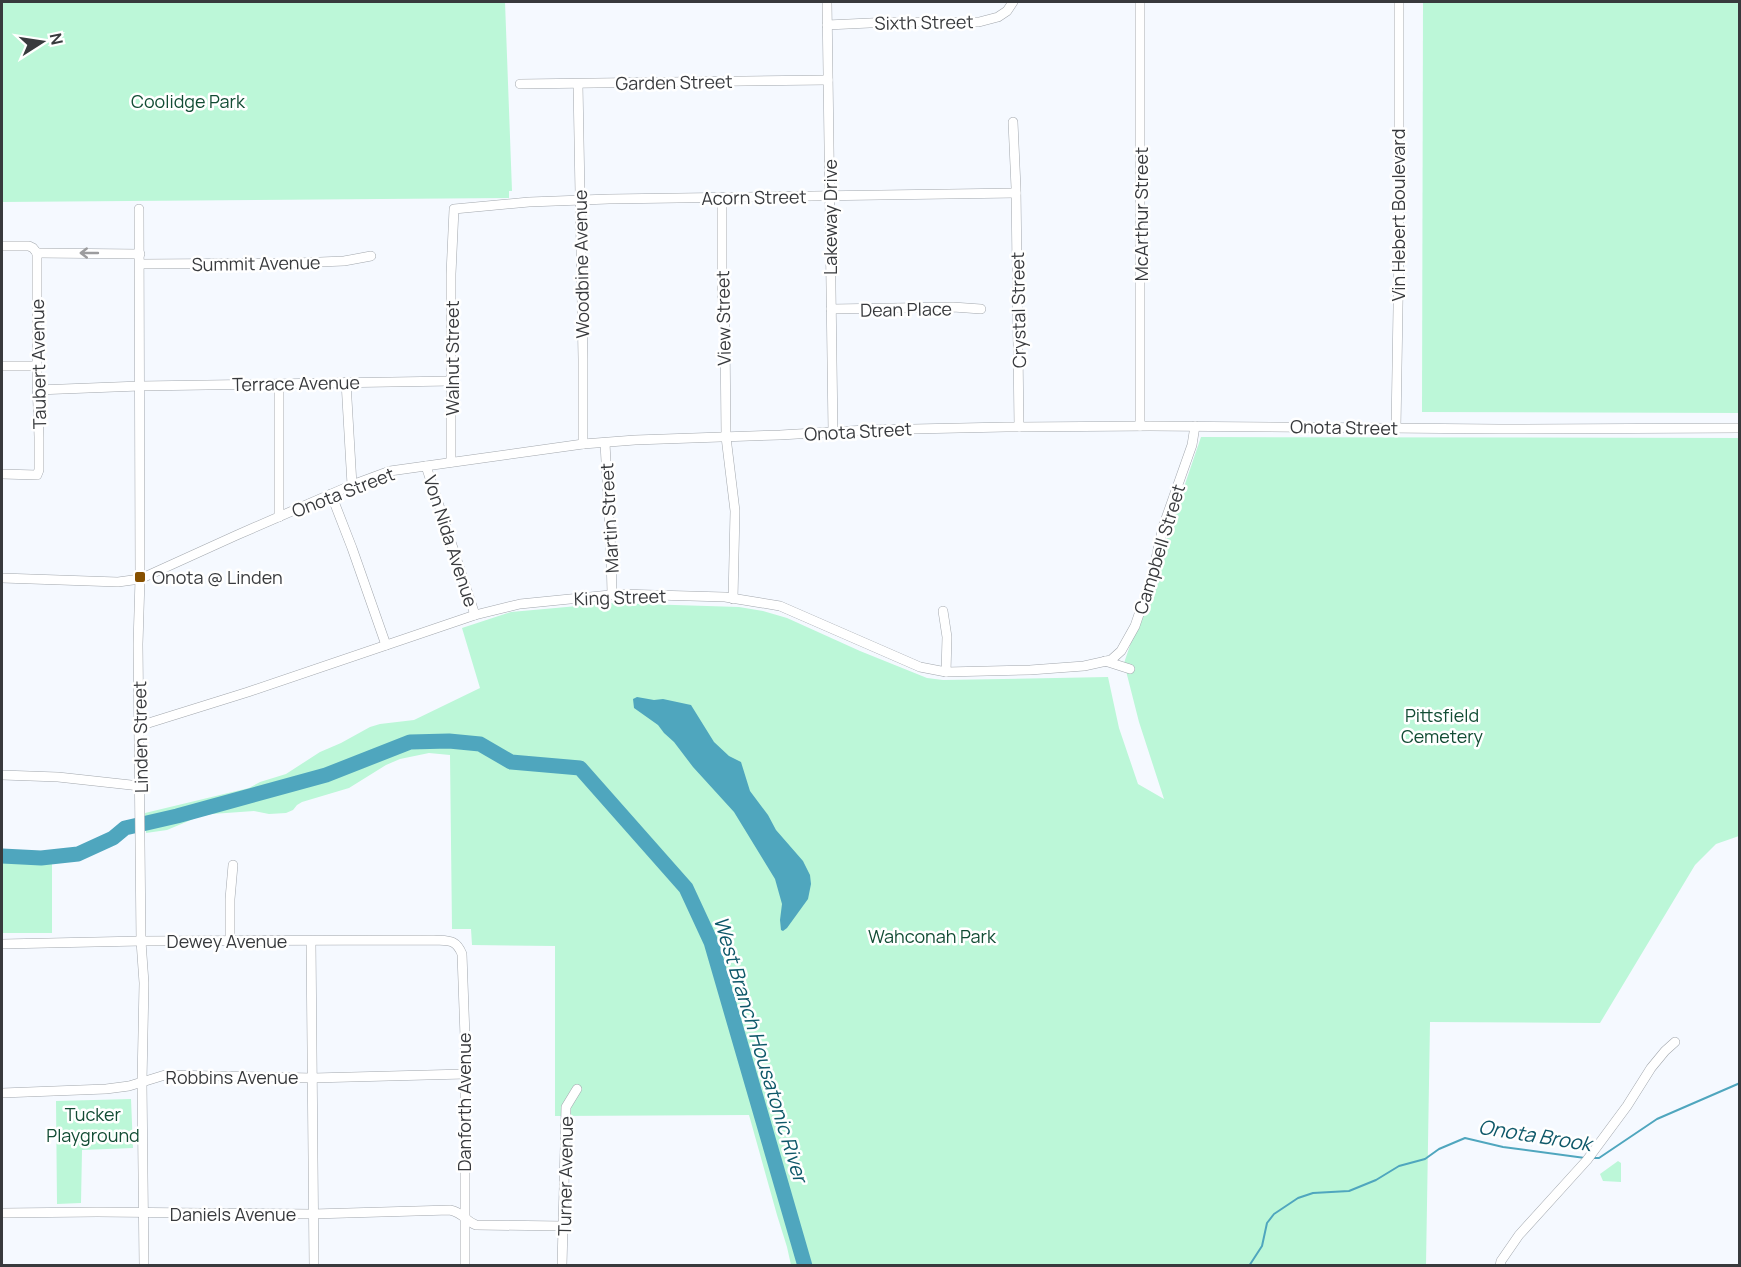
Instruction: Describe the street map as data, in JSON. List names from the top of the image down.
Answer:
{
  "streets": {
    "street": [
      "Sixth Street",
      "Garden Street",
      "Acorn Street",
      "McArthur Street",
      "Vin Hebert Boulevard",
      "Lakeway Drive",
      "Summit Avenue",
      "Woodbine Avenue",
      "Dean Place",
      "Crystal Street",
      "View Street",
      "Walnut Street",
      "Taubert Avenue",
      "Terrace Avenue",
      "Onota Street",
      "Martin Street",
      "Von Nida Avenue",
      "Campbell Street",
      "King Street",
      "Linden Street",
      "Dewey Avenue",
      "Robbins Avenue",
      "Danforth Avenue",
      "Turner Avenue",
      "Daniels Avenue"
    ]
  },
  "crossings": [
    ["Sixth Street", "Lakeway Drive"],
    ["Garden Street", "Lakeway Drive"],
    ["Garden Street", "Woodbine Avenue"],
    ["Acorn Street", "Lakeway Drive"],
    ["Acorn Street", "Woodbine Avenue"],
    ["Acorn Street", "Crystal Street"],
    ["Acorn Street", "View Street"],
    ["Acorn Street", "Walnut Street"],
    ["McArthur Street", "Onota Street"],
    ["Vin Hebert Boulevard", "Onota Street"],
    ["Lakeway Drive", "Dean Place"],
    ["Lakeway Drive", "Onota Street"],
    ["Summit Avenue", "Linden Street"],
    ["Woodbine Avenue", "Onota Street"],
    ["Crystal Street", "Onota Street"],
    ["View Street", "Onota Street"],
    ["View Street", "King Street"],
    ["Walnut Street", "Terrace Avenue"],
    ["Walnut Street", "Onota Street"],
    ["Taubert Avenue", "Terrace Avenue"],
    ["Terrace Avenue", "Linden Street"],
    ["Onota Street", "Martin Street"],
    ["Onota Street", "Von Nida Avenue"],
    ["Onota Street", "Campbell Street"],
    ["Onota Street", "Linden Street"],
    ["Martin Street", "King Street"],
    ["Von Nida Avenue", "King Street"],
    ["Campbell Street", "King Street"],
    ["King Street", "Linden Street"],
    ["Linden Street", "Dewey Avenue"],
    ["Linden Street", "Robbins Avenue"],
    ["Linden Street", "Daniels Avenue"],
    ["Dewey Avenue", "Danforth Avenue"],
    ["Robbins Avenue", "Danforth Avenue"],
    ["Danforth Avenue", "Daniels Avenue"],
    ["Turner Avenue", "Daniels Avenue"]
  ],
  "water": ["West Branch Housatonic River", "Onota Brook"],
  "parks": [
    "Coolidge Park",
    "Pittsfield Cemetery",
    "Wahconah Park",
    "Tucker Playground"
  ],
  "places": {
    "transit": ["Onota @ Linden"]
  },
  "north": "right"
}
